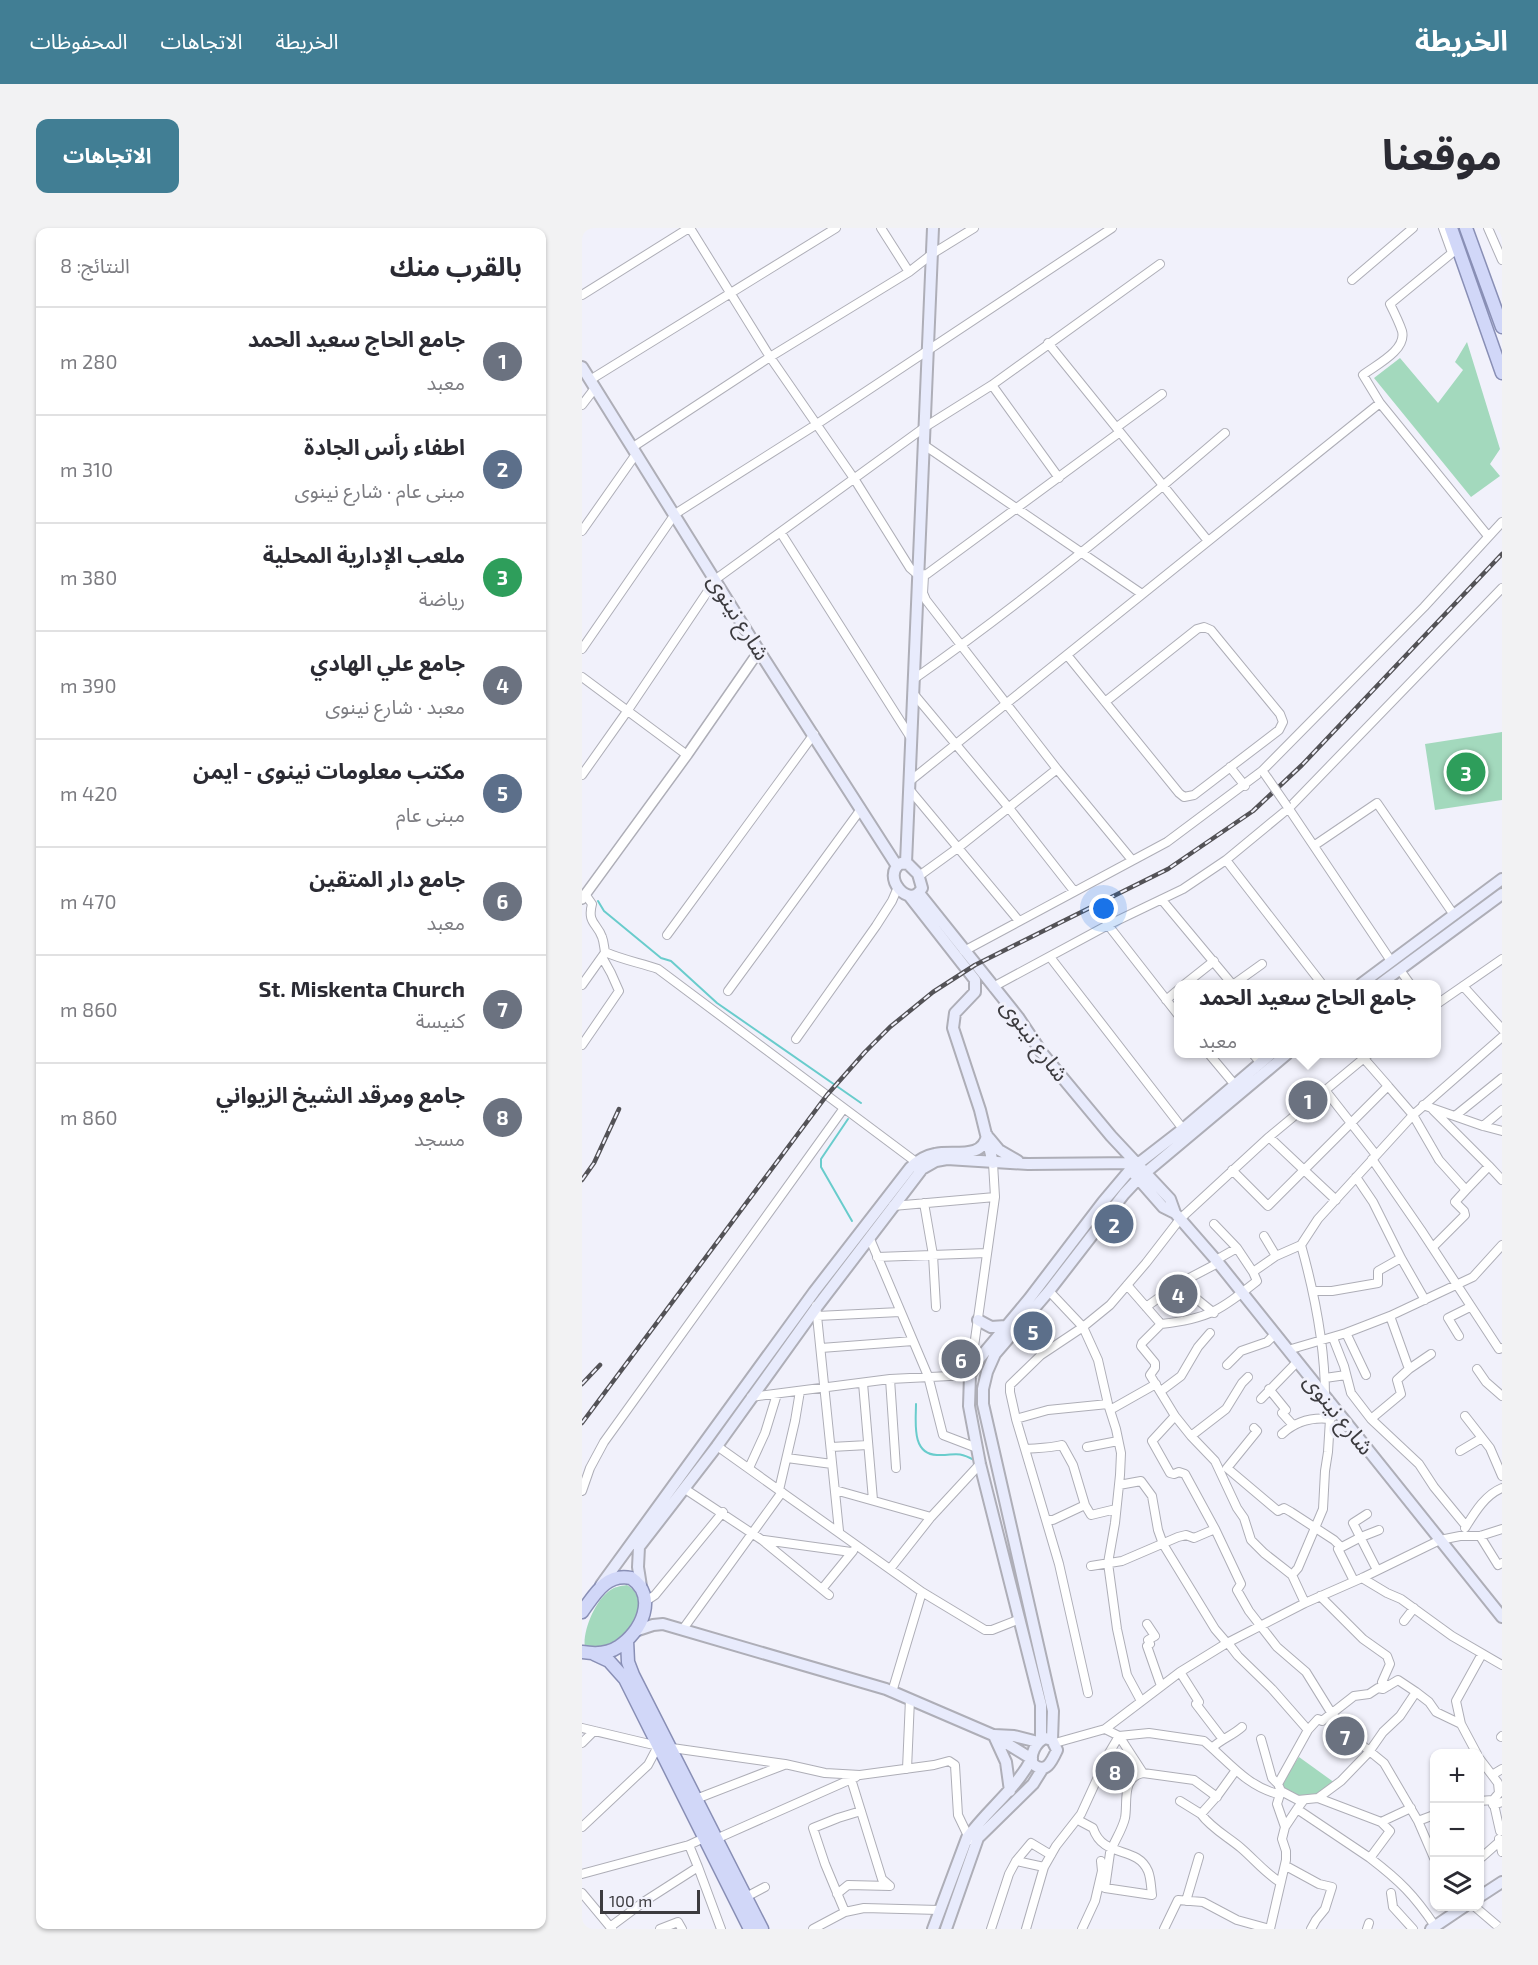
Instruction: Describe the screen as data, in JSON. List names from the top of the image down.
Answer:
{
  "streets": {
    "main road": ["شارع نينوى"]
  },
  "scale_bar": "100 m",
  "page": {
    "header": "الخريطة",
    "nav": ["الخريطة", "الاتجاهات", "المحفوظات"],
    "title": "موقعنا",
    "buttons": "الاتجاهات",
    "heading": ["بالقرب منك", "النتائج: 8"],
    "list": [
      {
        "mark": "1",
        "name": "جامع الحاج سعيد الحمد",
        "note": "معبد",
        "value": "280 m"
      },
      {
        "mark": "2",
        "name": "اطفاء رأس الجادة",
        "note": "مبنى عام · شارع نينوى",
        "value": "310 m"
      },
      {
        "mark": "3",
        "name": "ملعب الإدارية المحلية",
        "note": "رياضة",
        "value": "380 m"
      },
      {
        "mark": "4",
        "name": "جامع علي الهادي",
        "note": "معبد · شارع نينوى",
        "value": "390 m"
      },
      {
        "mark": "5",
        "name": "مكتب معلومات نينوى - ايمن",
        "note": "مبنى عام",
        "value": "420 m"
      },
      {
        "mark": "6",
        "name": "جامع دار المتقين",
        "note": "معبد",
        "value": "470 m"
      },
      {
        "mark": "7",
        "name": "St. Miskenta Church",
        "note": "كنيسة",
        "value": "860 m"
      },
      {
        "mark": "8",
        "name": "جامع ومرقد الشيخ الزيواني",
        "note": "مسجد",
        "value": "860 m"
      }
    ],
    "pins": [
      "3",
      "1",
      "2",
      "4",
      "5",
      "6",
      "7",
      "8"
    ],
    "popup": ["جامع الحاج سعيد الحمد", "معبد"],
    "map_buttons": ["+", "−"],
    "scale": "100 m"
  }
}
